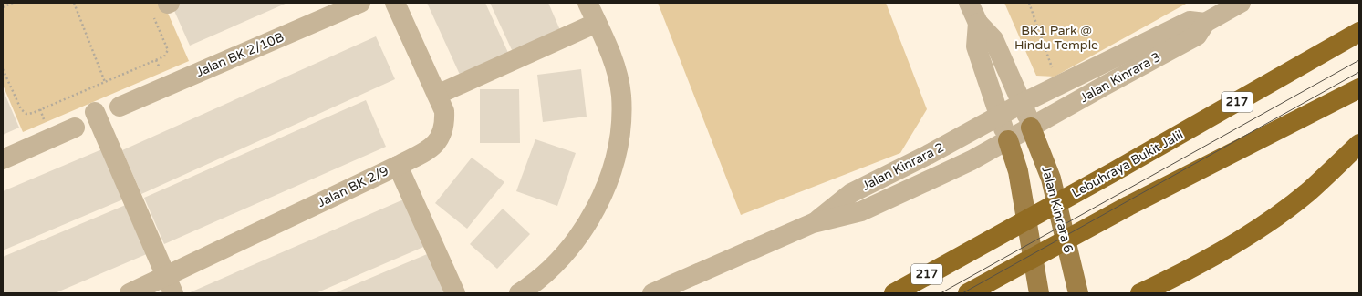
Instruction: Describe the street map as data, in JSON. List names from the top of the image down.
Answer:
{
  "streets": {
    "highway": ["217", "Lebuhraya Bukit Jalil"],
    "main road": ["Jalan Kinrara 6"],
    "street": [
      "Jalan BK 2/10B",
      "Jalan Kinrara 3",
      "Jalan Kinrara 2",
      "Jalan BK 2/9"
    ]
  },
  "crossings": [
    ["Jalan Kinrara 3", "Jalan Kinrara 2"],
    ["Jalan Kinrara 3", "Jalan Kinrara 6"]
  ],
  "parks": ["BK1 Park @ Hindu Temple"]
}
